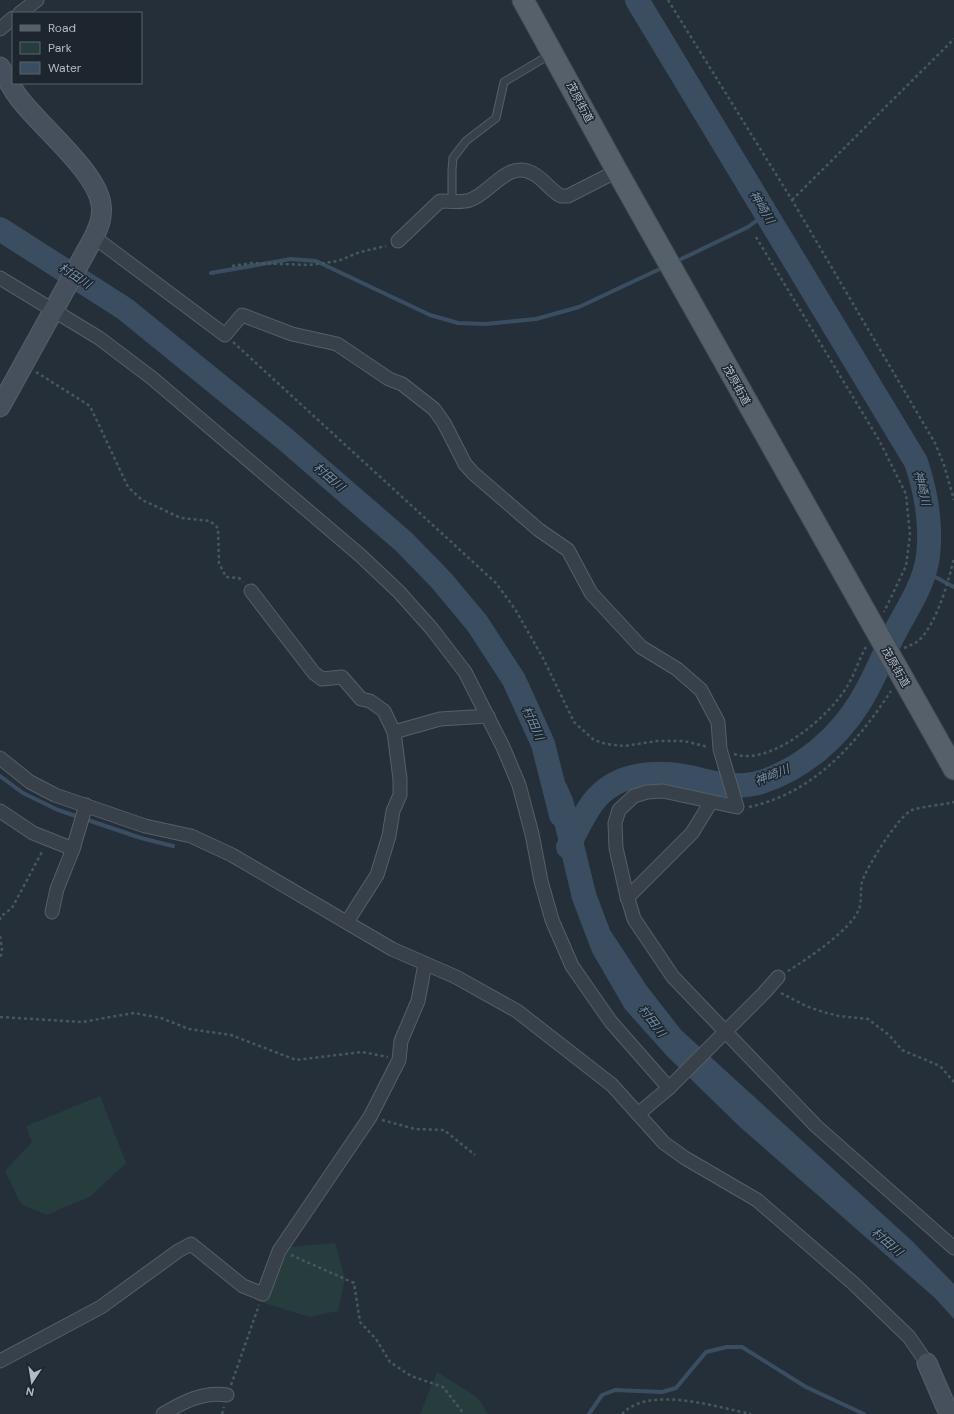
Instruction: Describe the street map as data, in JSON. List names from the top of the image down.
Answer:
{
  "streets": {
    "main road": ["茂原街道"]
  },
  "water": ["神崎川", "村田川"],
  "legend": ["Road", "Park", "Water"],
  "north": "bottom"
}
